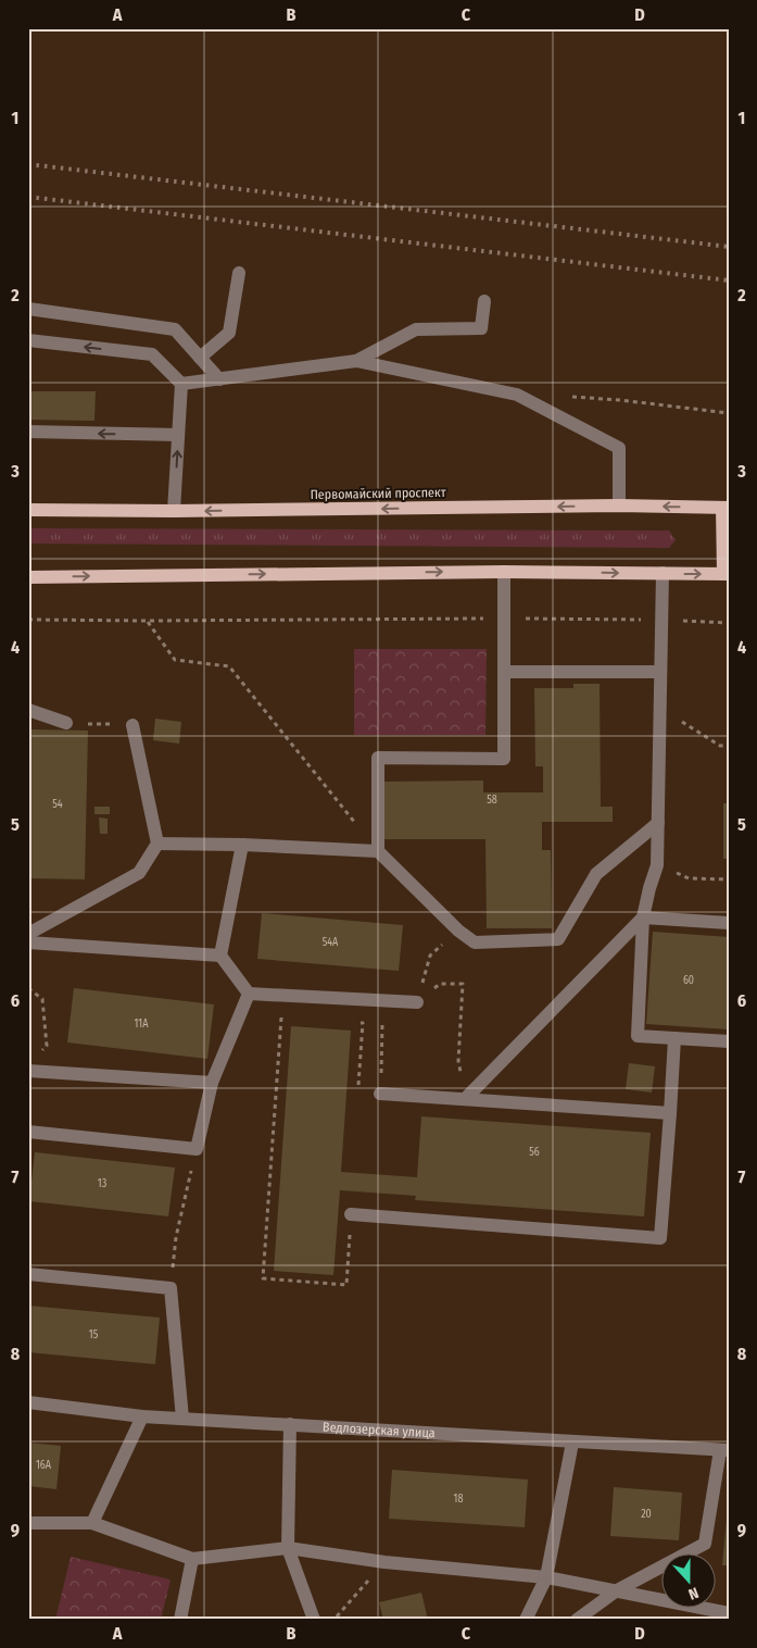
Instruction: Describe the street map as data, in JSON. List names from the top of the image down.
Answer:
{
  "streets": {
    "main road": ["Первомайский проспект"],
    "street": ["Ведлозерская улица"]
  },
  "house_numbers": [
    "58",
    "54",
    "54А",
    "60",
    "11А",
    "56",
    "13",
    "15",
    "16А",
    "18",
    "20"
  ],
  "north": "bottom",
  "grid": {
    "columns": [
      "A",
      "B",
      "C",
      "D"
    ],
    "rows": [
      "1",
      "2",
      "3",
      "4",
      "5",
      "6",
      "7",
      "8",
      "9"
    ]
  }
}
